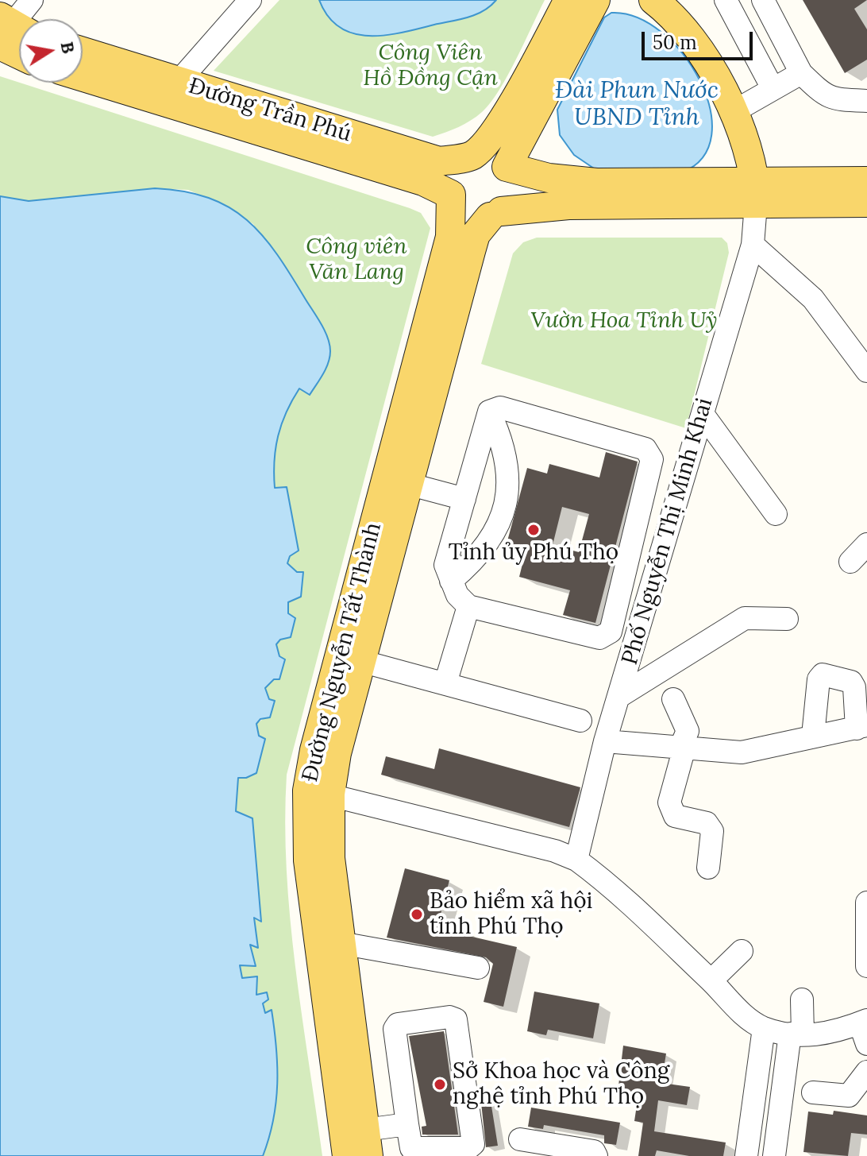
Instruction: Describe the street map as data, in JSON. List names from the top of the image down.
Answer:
{
  "streets": {
    "main road": ["Đường Trần Phú", "Đường Nguyễn Tất Thành"],
    "street": ["Phố Nguyễn Thị Minh Khai"]
  },
  "crossings": [
    ["Đường Trần Phú", "Đường Nguyễn Tất Thành"]
  ],
  "water": ["Đài Phun Nước UBND Tỉnh"],
  "parks": ["Công Viên Hồ Đồng Cận", "Công viên Văn Lang", "Vườn Hoa Tỉnh Uỷ"],
  "places": ["Tỉnh ủy Phú Thọ", "Bảo hiểm xã hội tỉnh Phú Thọ", "Sở Khoa học và Công nghệ tỉnh Phú Thọ"],
  "scale_bar": "50 m",
  "north": "right"
}
